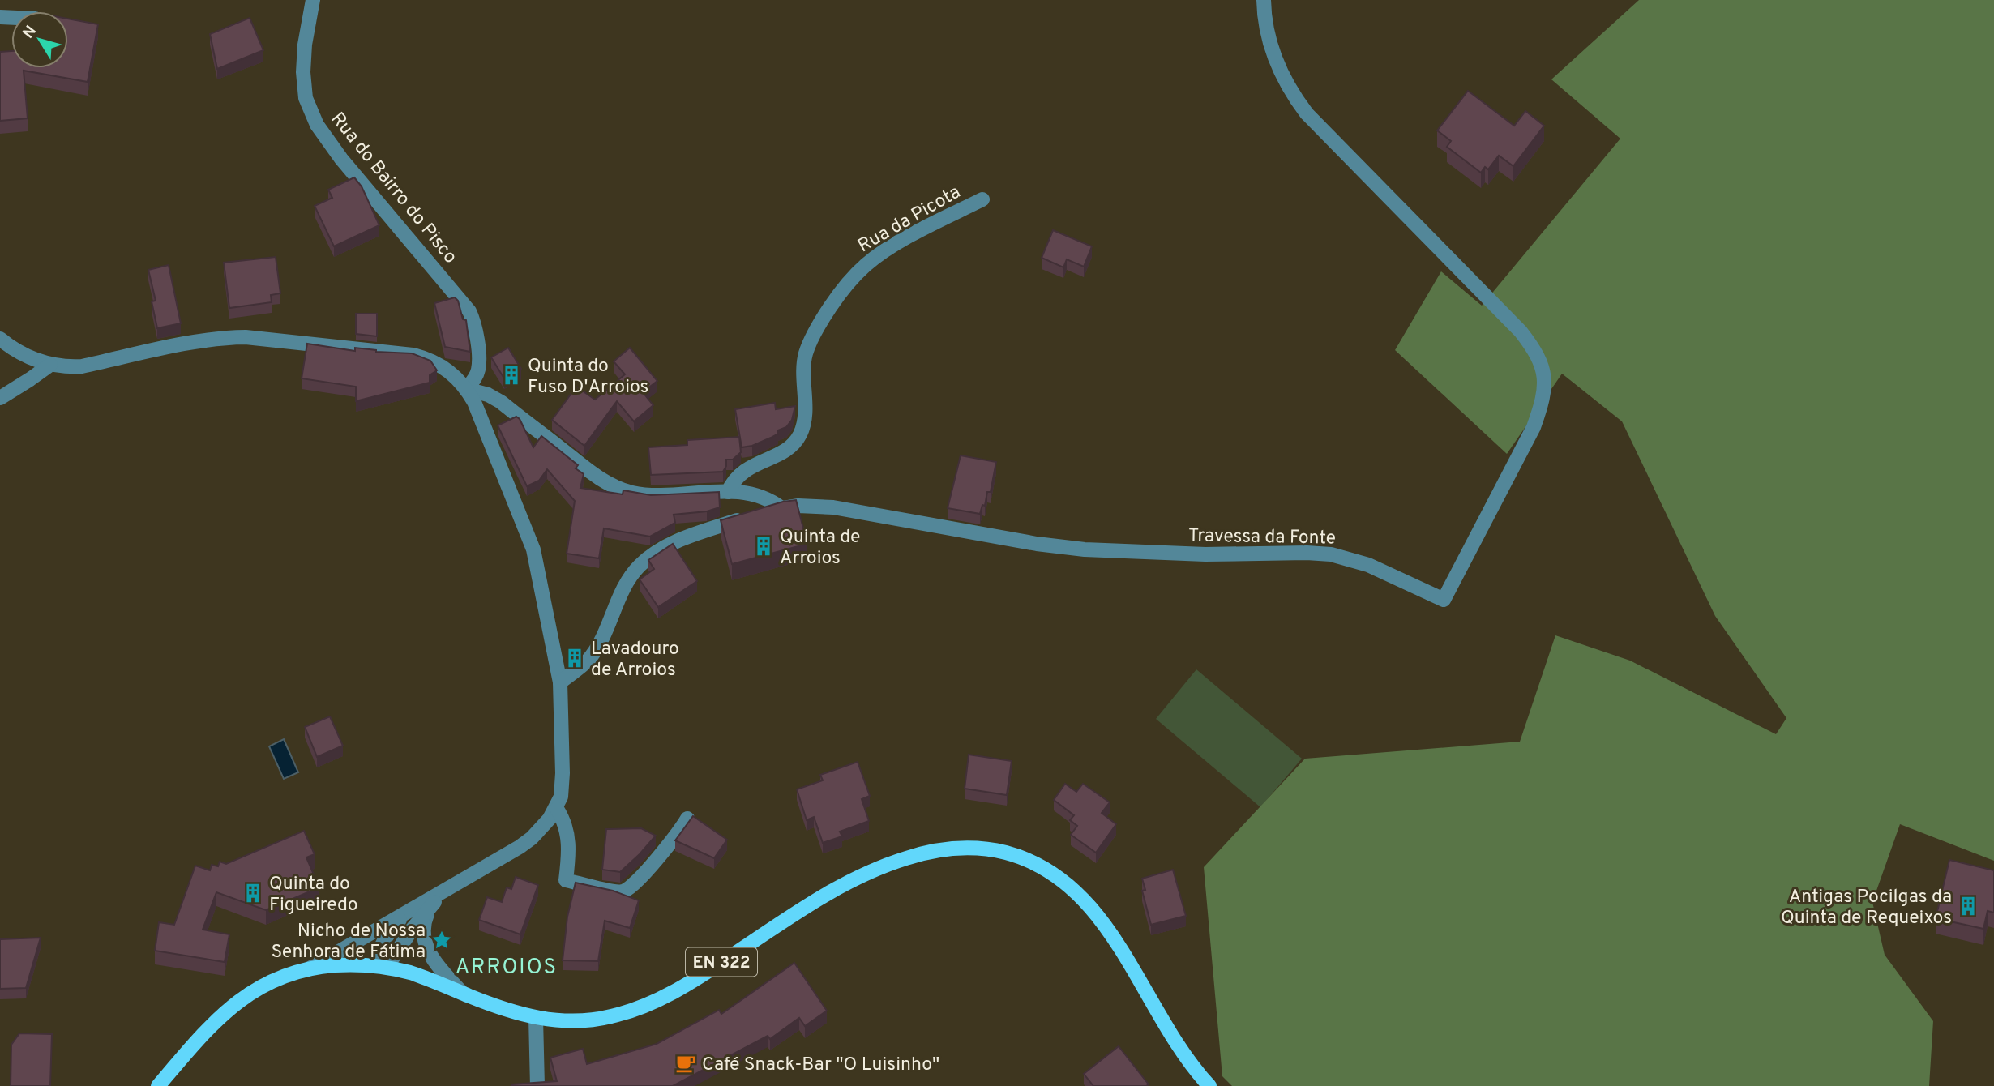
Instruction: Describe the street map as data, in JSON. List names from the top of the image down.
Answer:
{
  "streets": {
    "main road": ["EN 322"],
    "street": ["Rua do Bairro do Pisco", "Rua da Picota", "Travessa da Fonte"]
  },
  "districts": ["ARROIOS"],
  "places": {
    "building": [
      "Quinta do Fuso D'Arroios",
      "Quinta de Arroios",
      "Lavadouro de Arroios",
      "Quinta do Figueiredo",
      "Antigas Pocilgas da Quinta de Requeixos"
    ],
    "place": ["Nicho de Nossa Senhora de Fátima"],
    "cafe": ["Café Snack-Bar \"O Luisinho\""]
  },
  "north": "top left"
}
